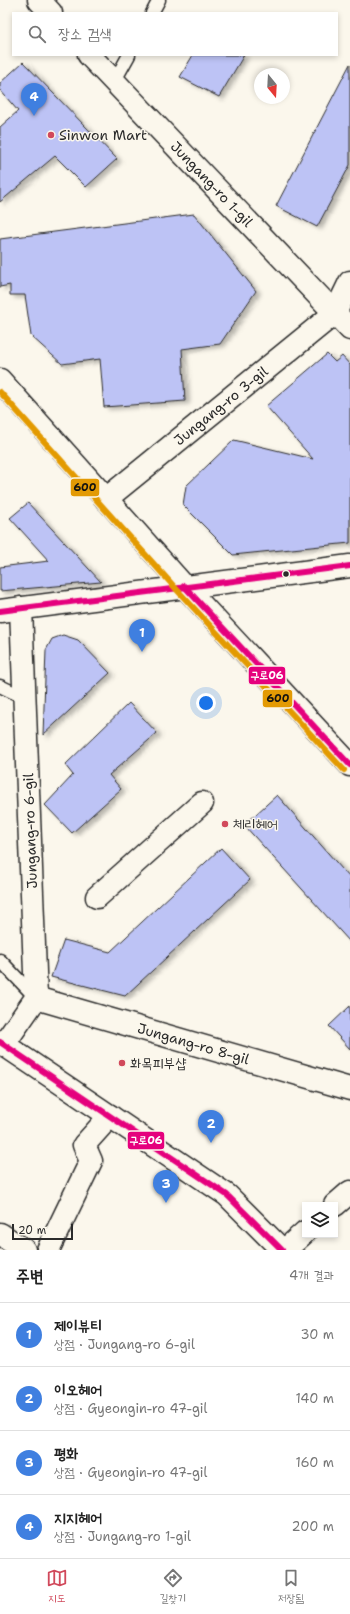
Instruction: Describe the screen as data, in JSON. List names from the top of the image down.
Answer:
{
  "streets": {
    "street": [
      "Jungang-ro 1-gil",
      "Jungang-ro 3-gil",
      "Jungang-ro 6-gil",
      "Jungang-ro 8-gil"
    ]
  },
  "crossings": [
    ["Jungang-ro 1-gil", "Jungang-ro 3-gil"],
    ["Jungang-ro 6-gil", "Jungang-ro 8-gil"]
  ],
  "places": ["Sinwon Mart", "체리헤어", "화목피부샵"],
  "lines": ["transit line 600", "transit line 구로06"],
  "scale_bar": "20 m",
  "north": "bottom",
  "page": {
    "search": "장소 검색",
    "pins": [
      "4",
      "1",
      "2",
      "3"
    ],
    "scale": "20 m",
    "heading": ["주변", "4개 결과"],
    "list": [
      {
        "mark": "1",
        "name": "제이뷰티",
        "note": "상점 · Jungang-ro 6-gil",
        "value": "30 m"
      },
      {
        "mark": "2",
        "name": "이오헤어",
        "note": "상점 · Gyeongin-ro 47-gil",
        "value": "140 m"
      },
      {
        "mark": "3",
        "name": "평화",
        "note": "상점 · Gyeongin-ro 47-gil",
        "value": "160 m"
      },
      {
        "mark": "4",
        "name": "지지헤어",
        "note": "상점 · Jungang-ro 1-gil",
        "value": "200 m"
      }
    ],
    "nav": ["지도", "길찾기", "저장됨"]
  }
}
